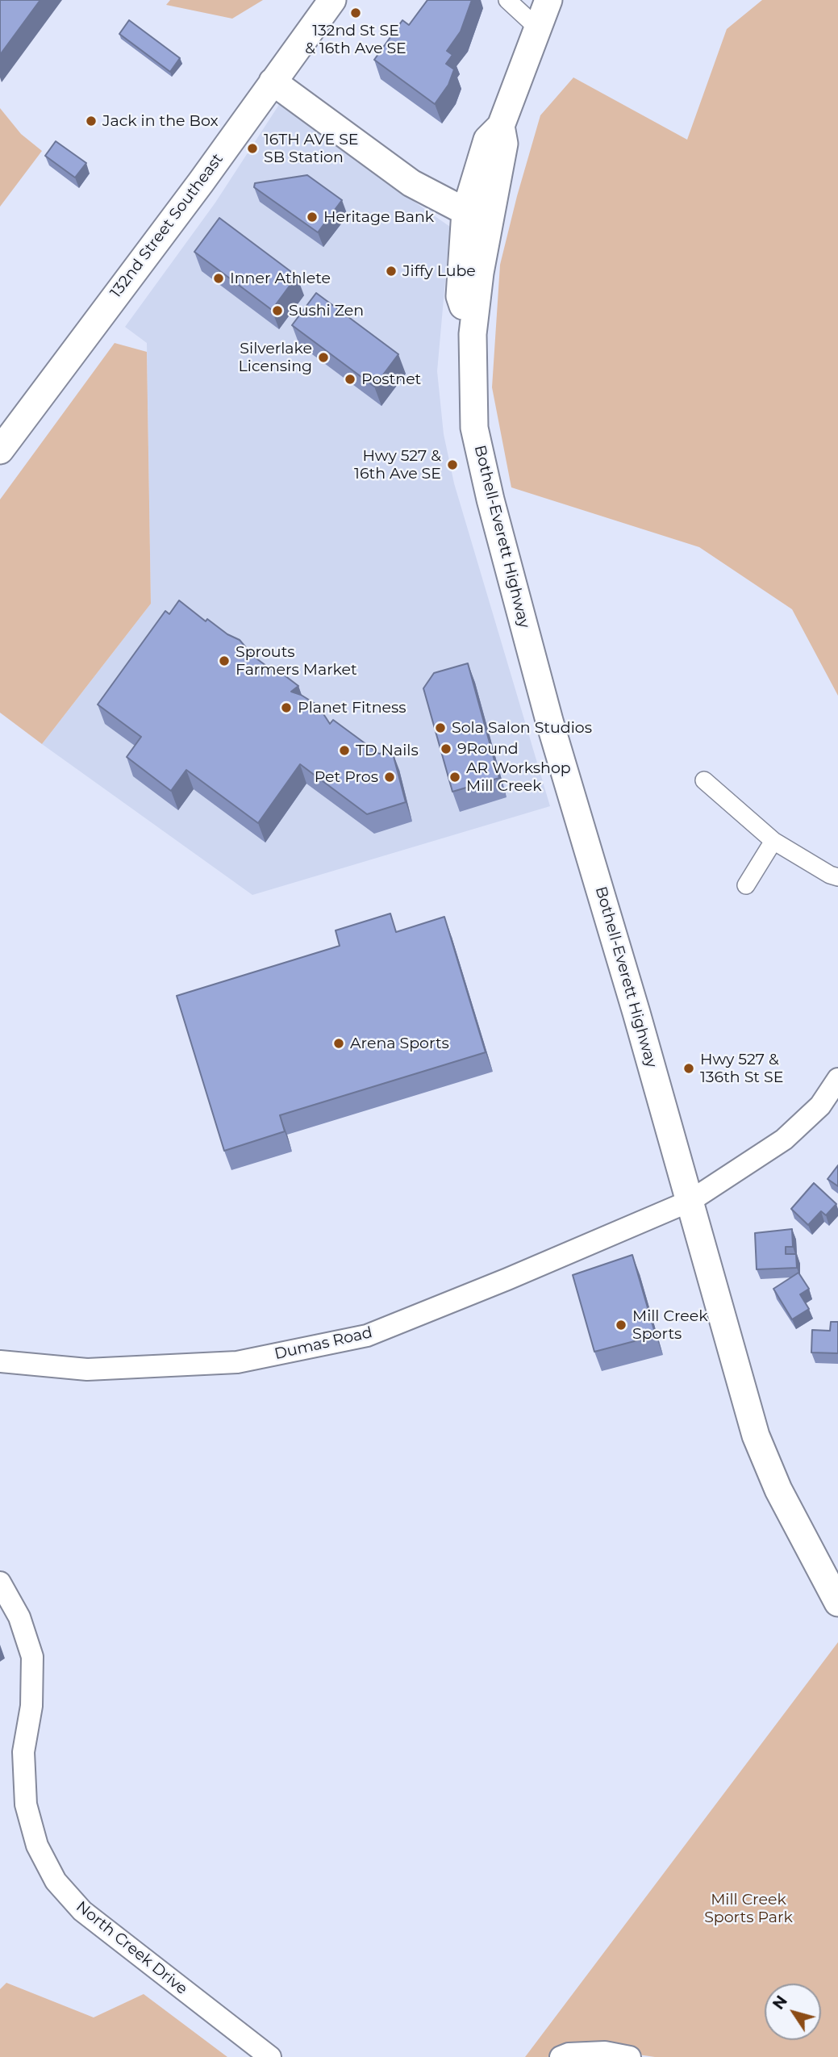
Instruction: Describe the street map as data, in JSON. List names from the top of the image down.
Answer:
{
  "streets": {
    "main road": ["132nd Street Southeast", "Bothell-Everett Highway"],
    "street": ["Dumas Road", "North Creek Drive"]
  },
  "crossings": [
    ["Bothell-Everett Highway", "Dumas Road"]
  ],
  "parks": ["Mill Creek Sports Park"],
  "places": [
    "132nd St SE & 16th Ave SE",
    "Jack in the Box",
    "16TH AVE SE SB Station",
    "Heritage Bank",
    "Jiffy Lube",
    "Inner Athlete",
    "Sushi Zen",
    "Silverlake Licensing",
    "Postnet",
    "Hwy 527 & 16th Ave SE",
    "Sprouts Farmers Market",
    "Planet Fitness",
    "Sola Salon Studios",
    "9Round",
    "TD Nails",
    "Pet Pros",
    "AR Workshop Mill Creek",
    "Arena Sports",
    "Hwy 527 & 136th St SE",
    "Mill Creek Sports"
  ],
  "north": "top left"
}
